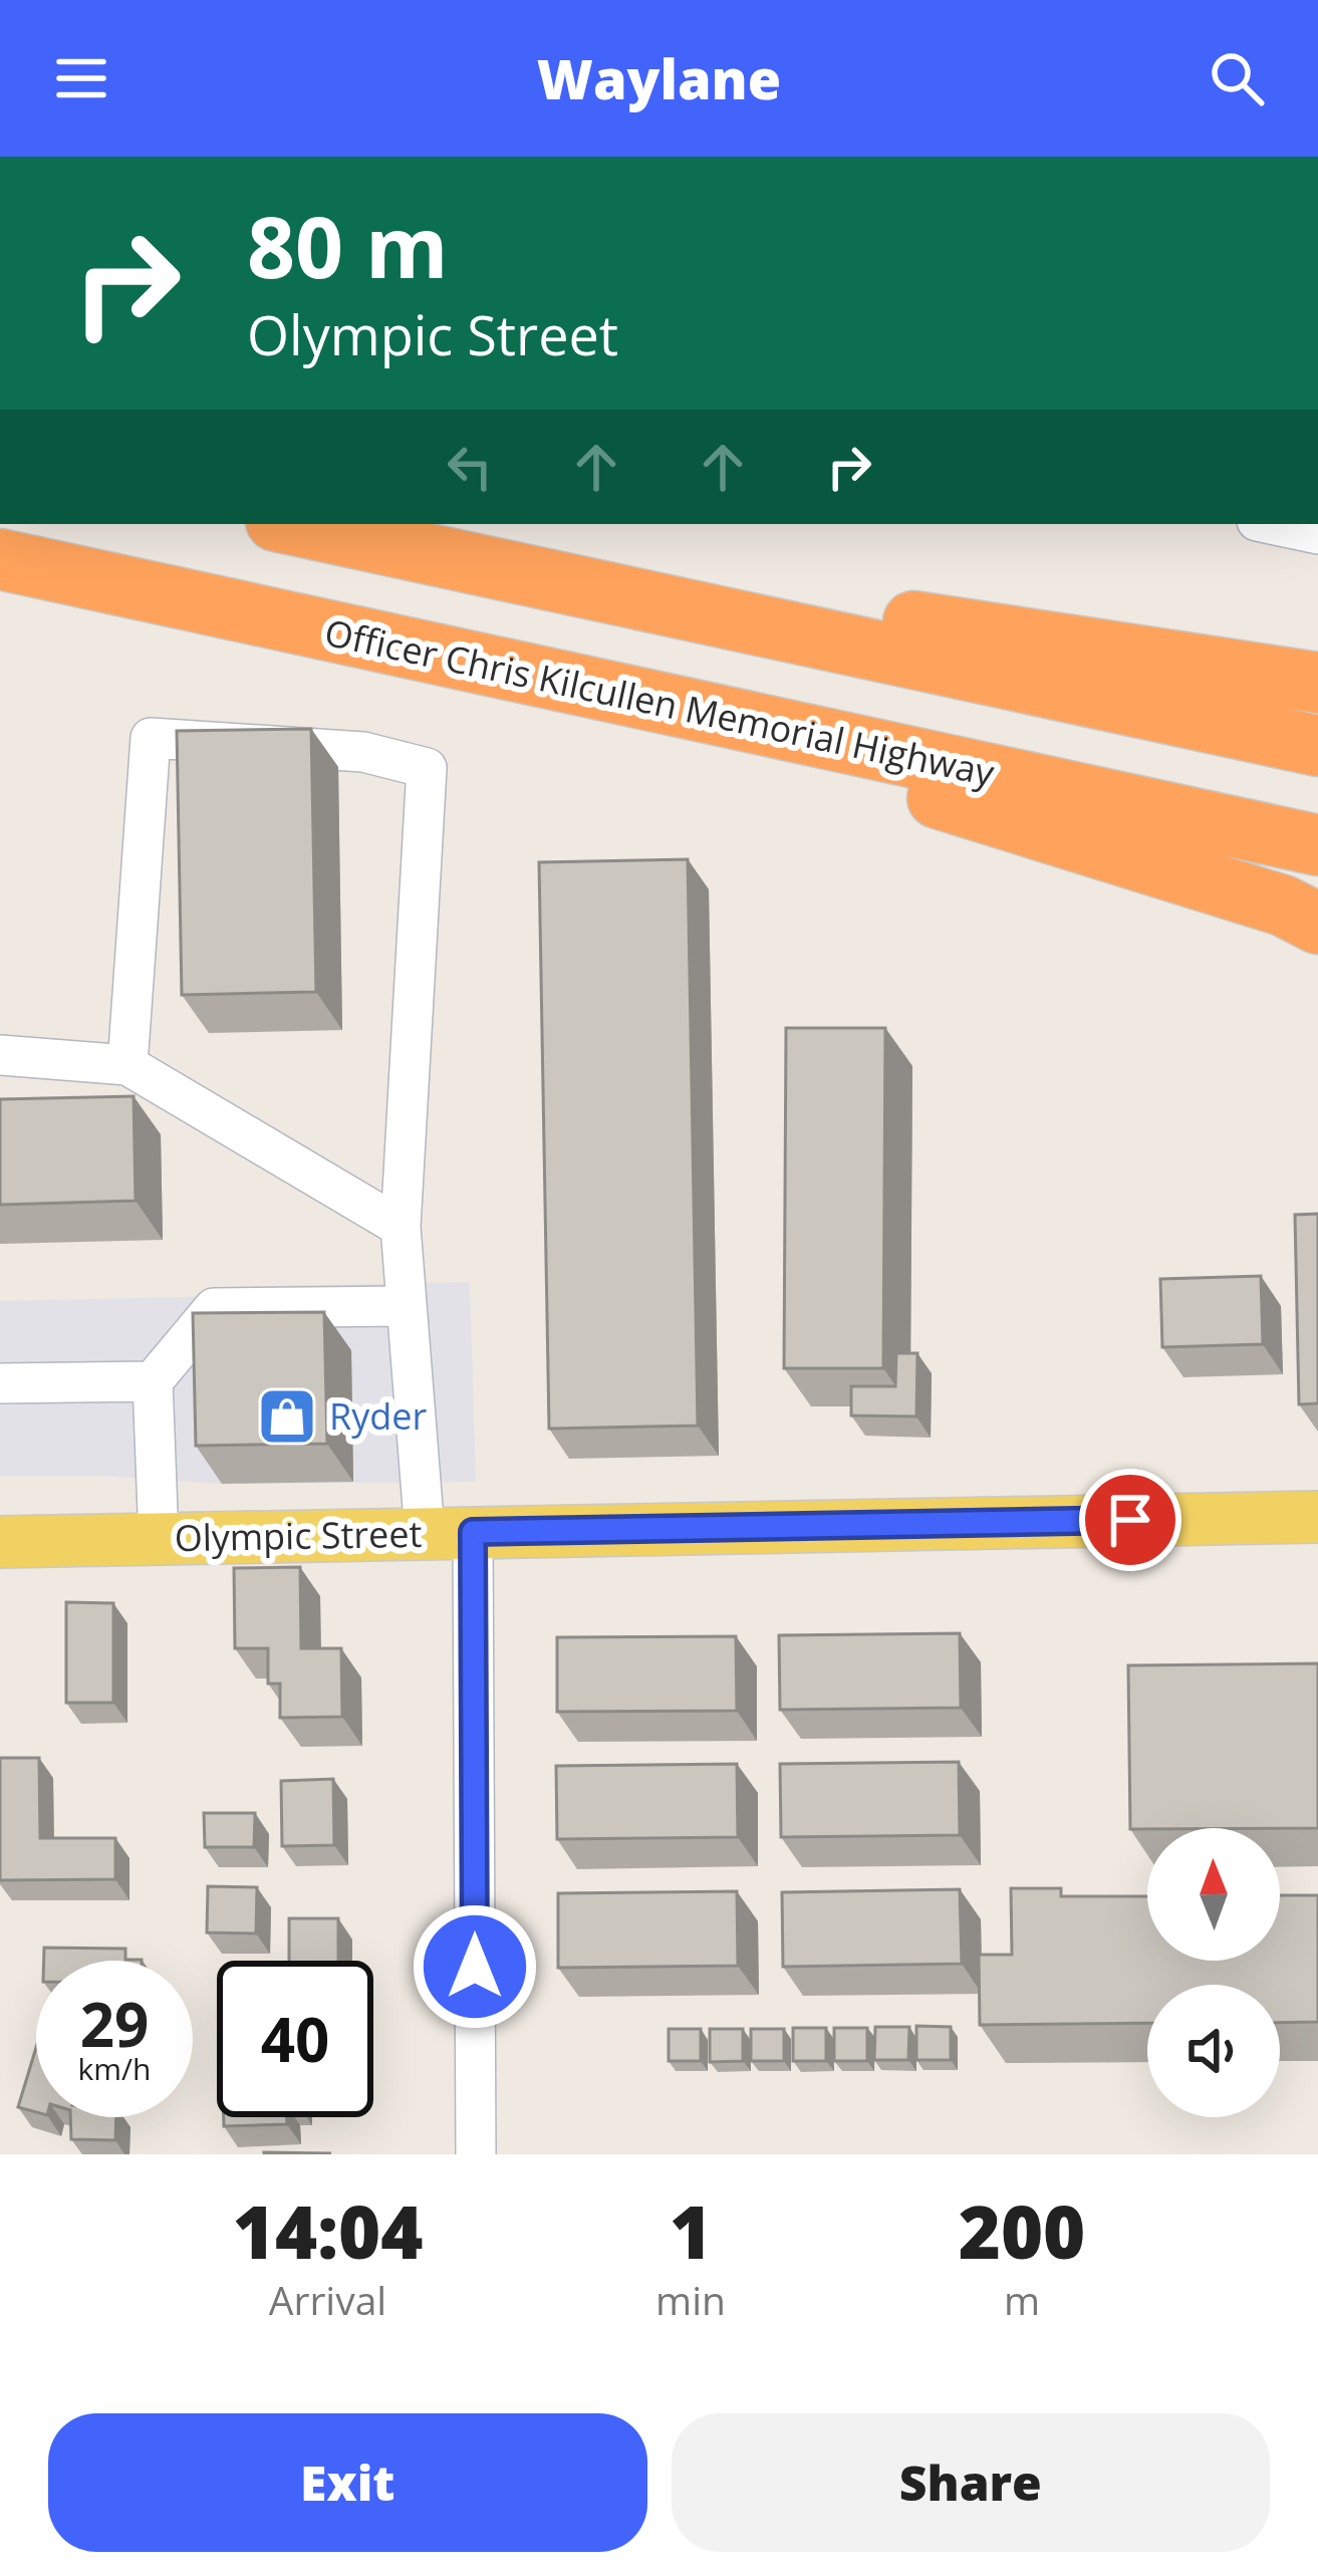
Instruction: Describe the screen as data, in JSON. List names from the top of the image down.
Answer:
{
  "streets": {
    "highway": ["Officer Chris Kilcullen Memorial Highway"],
    "main road": ["Olympic Street"]
  },
  "places": {
    "shop": ["Ryder"]
  },
  "north": "top",
  "page": {
    "header": "Waylane",
    "turn": ["80 m", "Olympic Street"],
    "speed": "29 km/h",
    "limit": "40",
    "eta": [
      "14:04",
      "Arrival",
      "1",
      "min",
      "200",
      "m"
    ],
    "buttons": ["Exit", "Share"]
  }
}
